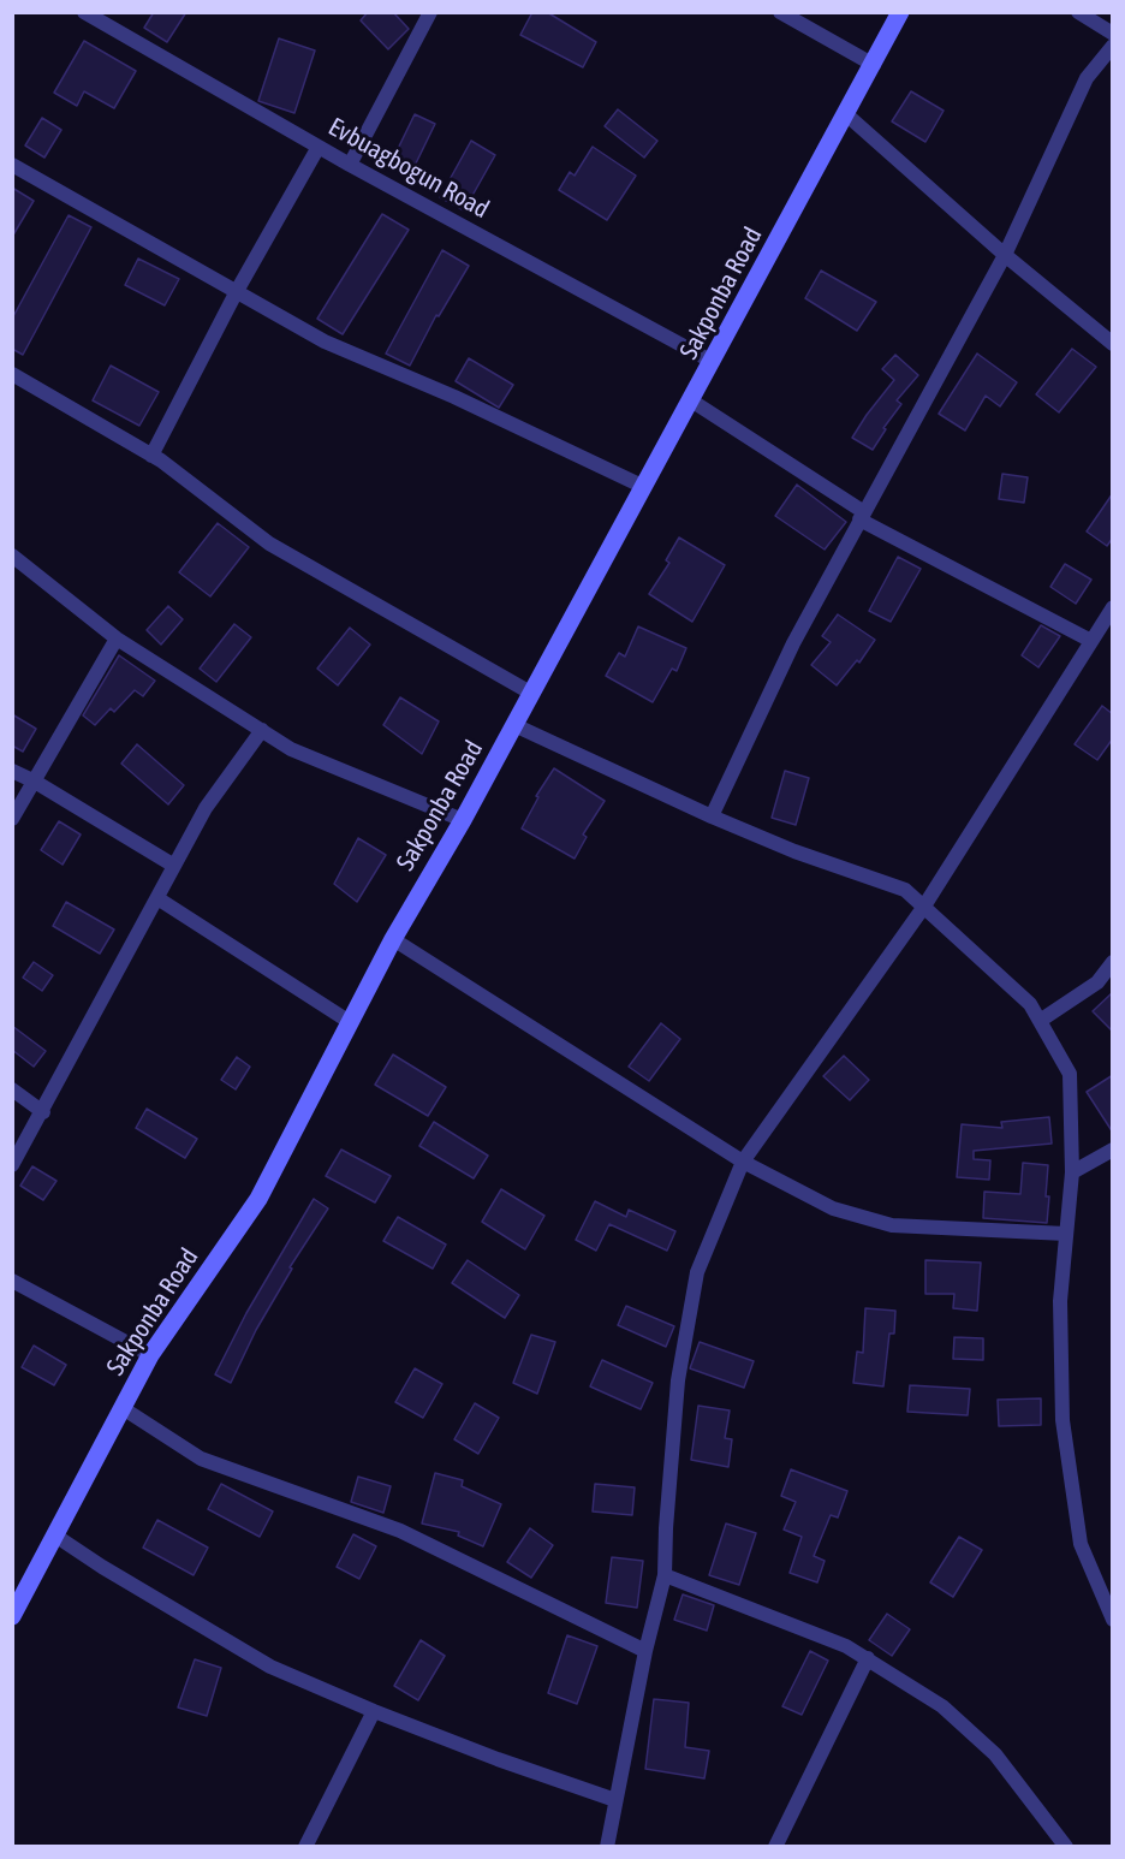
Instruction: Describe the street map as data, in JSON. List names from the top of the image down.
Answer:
{
  "streets": {
    "main road": ["Sakponba Road"],
    "street": ["Evbuagbogun Road"]
  },
  "crossings": [
    ["Evbuagbogun Road", "Sakponba Road"]
  ]
}
